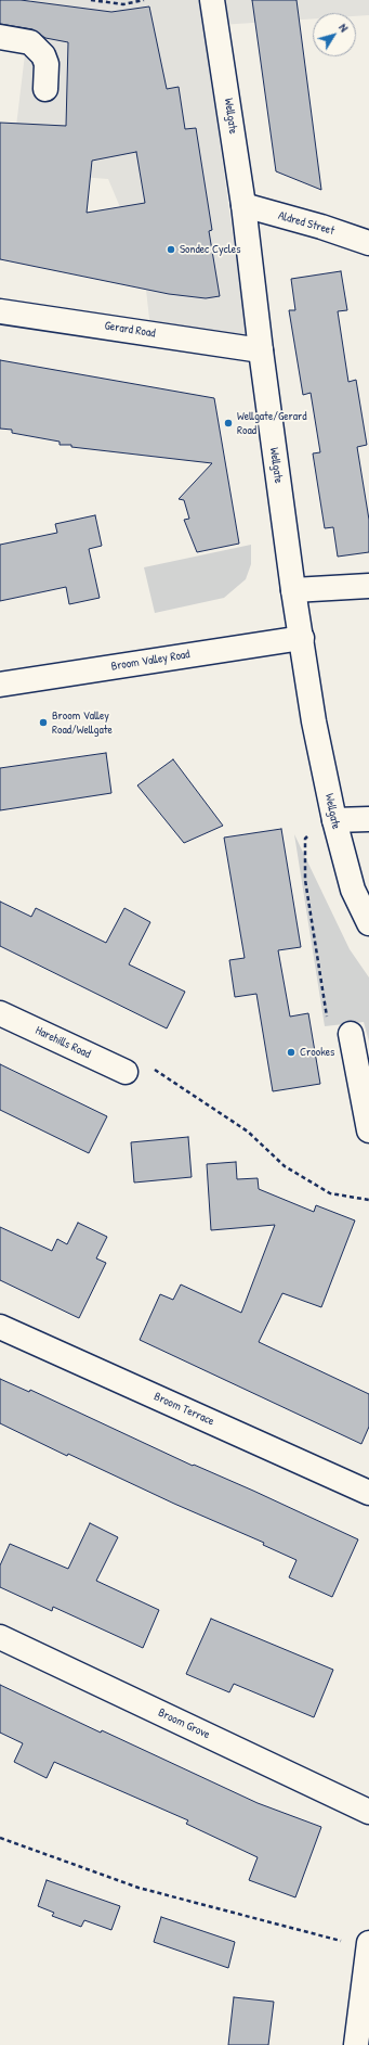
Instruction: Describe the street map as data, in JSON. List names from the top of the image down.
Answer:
{
  "streets": {
    "street": [
      "Wellgate",
      "Aldred Street",
      "Gerard Road",
      "Broom Valley Road",
      "Harehills Road",
      "Broom Terrace",
      "Broom Grove"
    ]
  },
  "crossings": [
    ["Wellgate", "Aldred Street"],
    ["Wellgate", "Gerard Road"],
    ["Wellgate", "Broom Valley Road"]
  ],
  "places": [
    "Sondec Cycles",
    "Wellgate/Gerard Road",
    "Broom Valley Road/Wellgate",
    "Crookes"
  ],
  "north": "top right"
}
